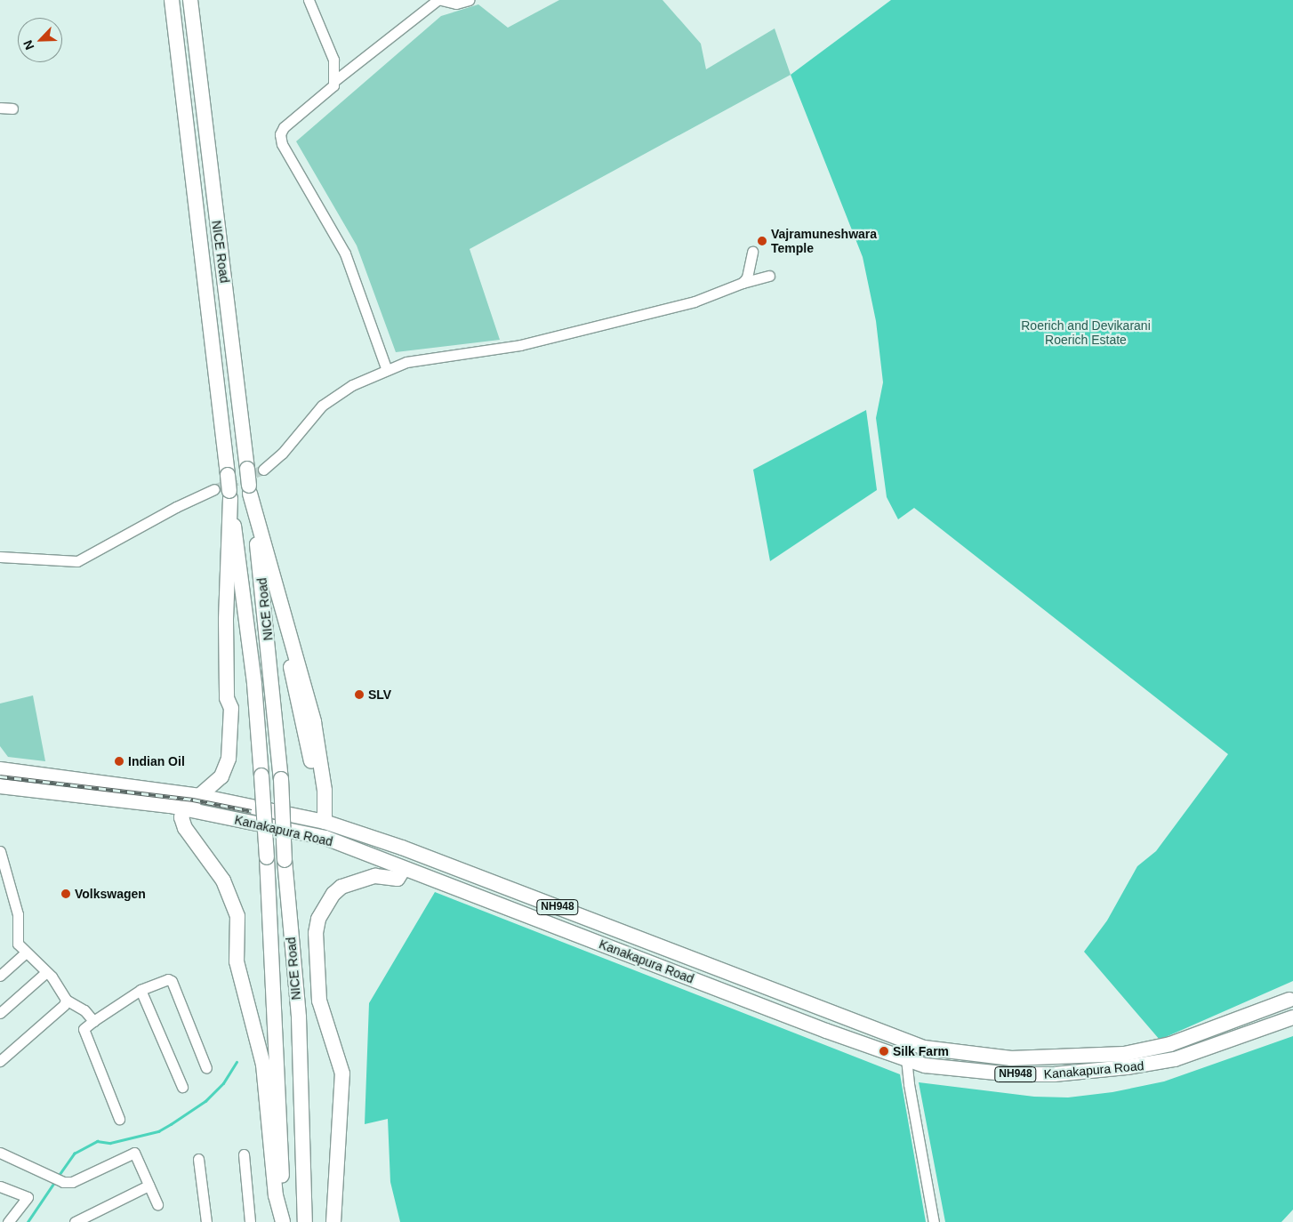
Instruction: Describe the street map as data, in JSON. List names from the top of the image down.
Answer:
{
  "streets": {
    "highway": ["NICE Road", "Kanakapura Road", "NH948"]
  },
  "parks": ["Roerich and Devikarani Roerich Estate"],
  "places": [
    "Vajramuneshwara Temple",
    "SLV",
    "Indian Oil",
    "Volkswagen",
    "Silk Farm"
  ],
  "north": "bottom left"
}
